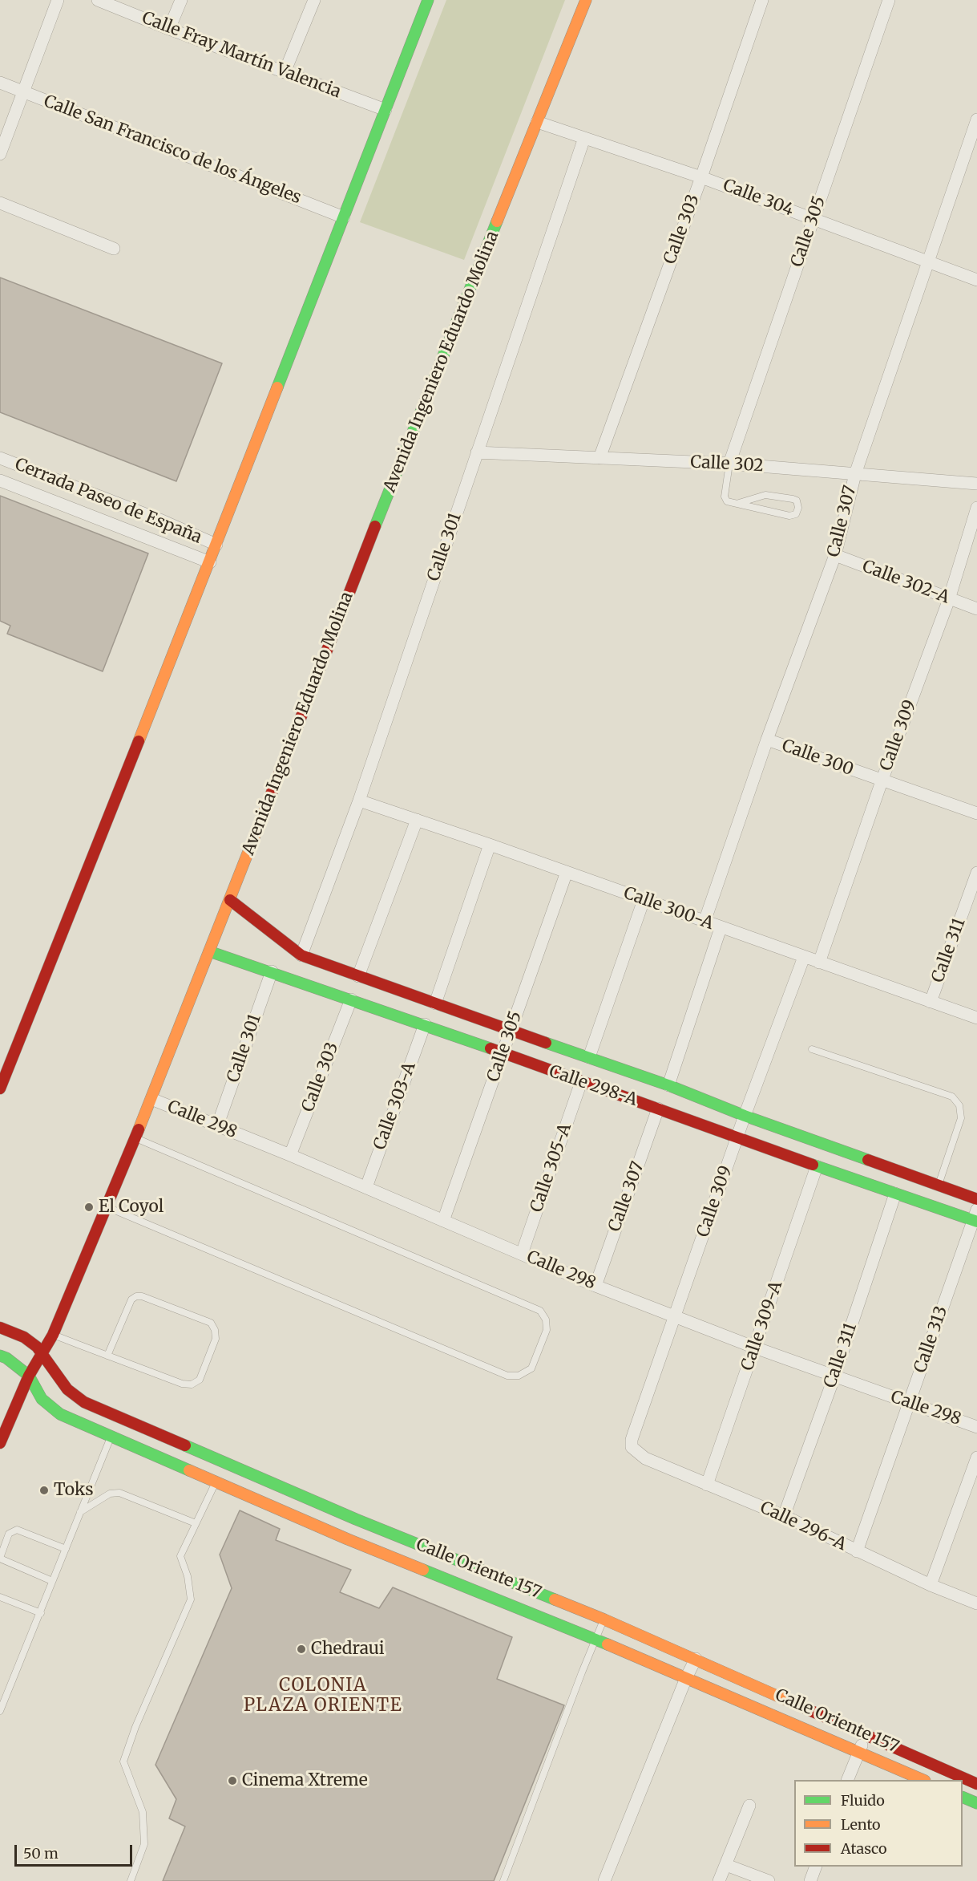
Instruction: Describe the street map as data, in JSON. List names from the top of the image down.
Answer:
{
  "streets": {
    "street": [
      "Calle Fray Martín Valencia",
      "Calle San Francisco de los Ángeles",
      "Calle 304",
      "Calle 303",
      "Calle 305",
      "Avenida Ingeniero Eduardo Molina",
      "Calle 302",
      "Cerrada Paseo de España",
      "Calle 307",
      "Calle 301",
      "Calle 302-A",
      "Calle 309",
      "Calle 300",
      "Calle 300-A",
      "Calle 311",
      "Calle 298-A",
      "Calle 303-A",
      "Calle 298",
      "Calle 305-A",
      "Calle 309-A",
      "Calle 313",
      "Calle 296-A",
      "Calle Oriente 157"
    ]
  },
  "crossings": [
    ["Calle 304", "Calle 303"],
    ["Calle 304", "Calle 305"],
    ["Calle 304", "Avenida Ingeniero Eduardo Molina"],
    ["Calle 304", "Calle 307"],
    ["Calle 304", "Calle 301"],
    ["Calle 303", "Calle 302"],
    ["Calle 303", "Calle 298-A"],
    ["Calle 303", "Calle 298"],
    ["Calle 305", "Calle 302"],
    ["Calle 305", "Calle 300-A"],
    ["Calle 305", "Calle 298-A"],
    ["Calle 305", "Calle 298"],
    ["Avenida Ingeniero Eduardo Molina", "Calle 298-A"],
    ["Avenida Ingeniero Eduardo Molina", "Calle 298"],
    ["Avenida Ingeniero Eduardo Molina", "Calle Oriente 157"],
    ["Calle 302", "Calle 307"],
    ["Calle 302", "Calle 301"],
    ["Calle 307", "Calle 302-A"],
    ["Calle 307", "Calle 300"],
    ["Calle 307", "Calle 300-A"],
    ["Calle 307", "Calle 298-A"],
    ["Calle 307", "Calle 298"],
    ["Calle 301", "Calle 300-A"],
    ["Calle 301", "Calle 298-A"],
    ["Calle 301", "Calle 298"],
    ["Calle 302-A", "Calle 309"],
    ["Calle 309", "Calle 300"],
    ["Calle 309", "Calle 300-A"],
    ["Calle 309", "Calle 298-A"],
    ["Calle 309", "Calle 298"],
    ["Calle 309", "Calle 296-A"],
    ["Calle 300-A", "Calle 311"],
    ["Calle 311", "Calle 298-A"],
    ["Calle 311", "Calle 298"],
    ["Calle 311", "Calle 296-A"],
    ["Calle 298-A", "Calle 303-A"],
    ["Calle 298-A", "Calle 305-A"],
    ["Calle 298-A", "Calle 309-A"],
    ["Calle 298-A", "Calle 313"],
    ["Calle 303-A", "Calle 298"],
    ["Calle 298", "Calle 305-A"],
    ["Calle 298", "Calle 309-A"],
    ["Calle 298", "Calle 313"],
    ["Calle 309-A", "Calle 296-A"],
    ["Calle 313", "Calle 296-A"]
  ],
  "districts": ["COLONIA PLAZA ORIENTE"],
  "places": [
    "El Coyol",
    "Toks",
    "Chedraui",
    "Cinema Xtreme"
  ],
  "legend": ["Fluido", "Lento", "Atasco"],
  "scale_bar": "50 m"
}
